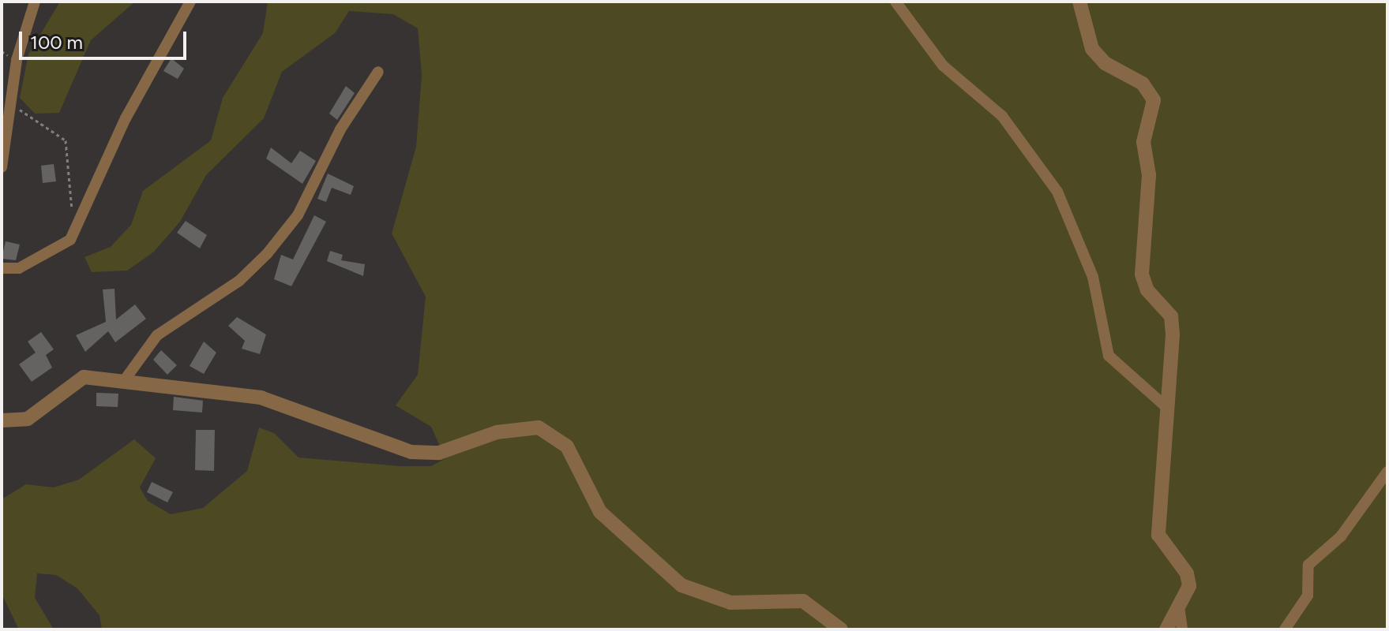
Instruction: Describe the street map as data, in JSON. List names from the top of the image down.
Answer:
{
  "scale_bar": "100 m"
}
